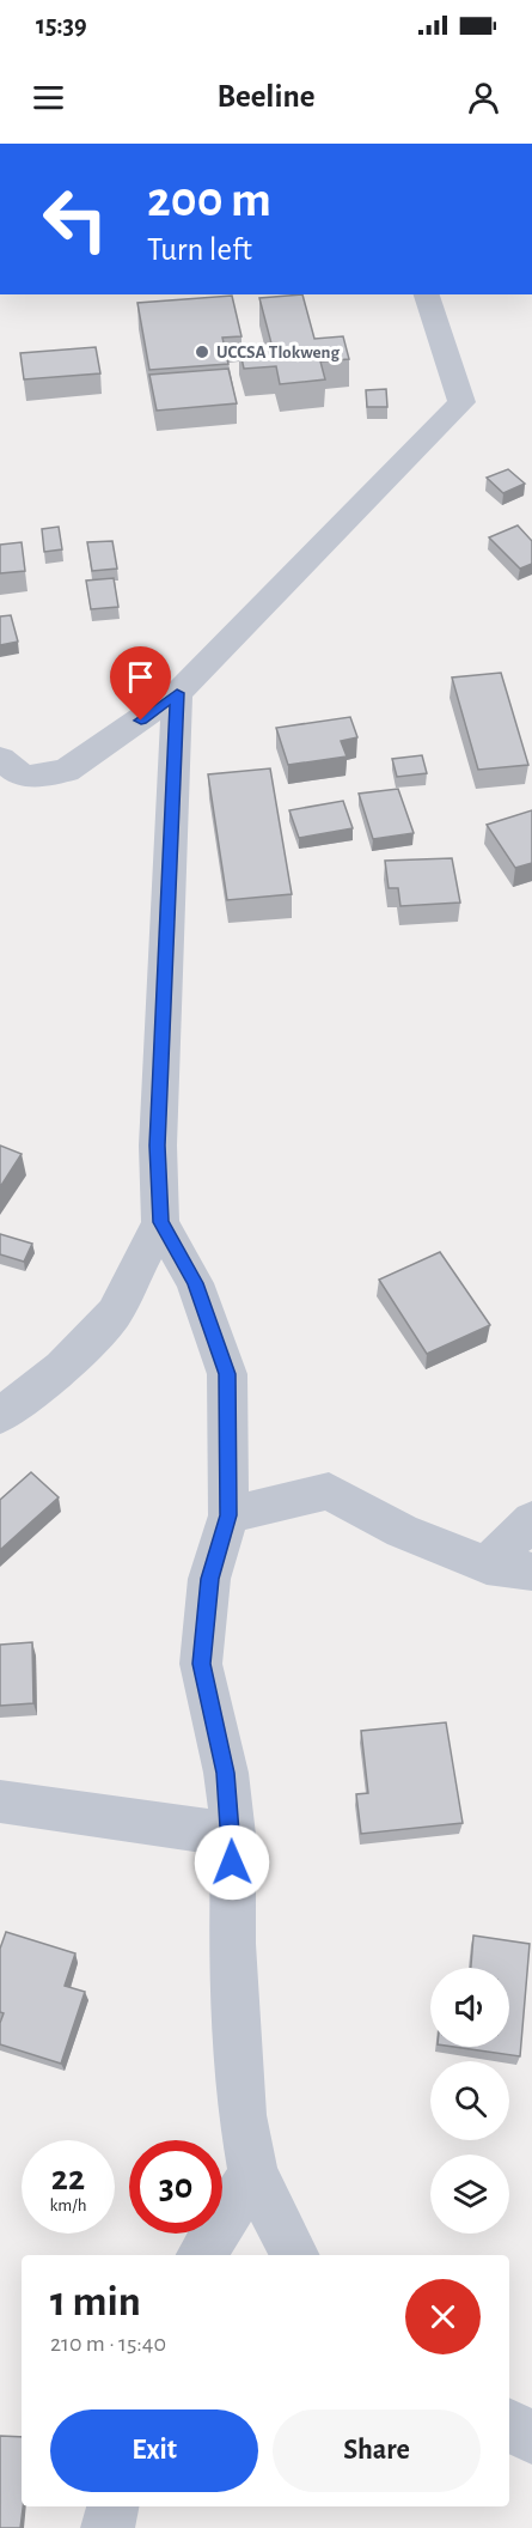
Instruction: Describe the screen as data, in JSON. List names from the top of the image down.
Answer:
{
  "places": ["UCCSA Tlokweng"],
  "page": {
    "status": "15:39",
    "header": "Beeline",
    "turn": ["200 m", "Turn left"],
    "speed": "22 km/h",
    "limit": "30",
    "heading": ["1 min", "210 m · 15:40"],
    "buttons": ["Exit", "Share"]
  }
}
